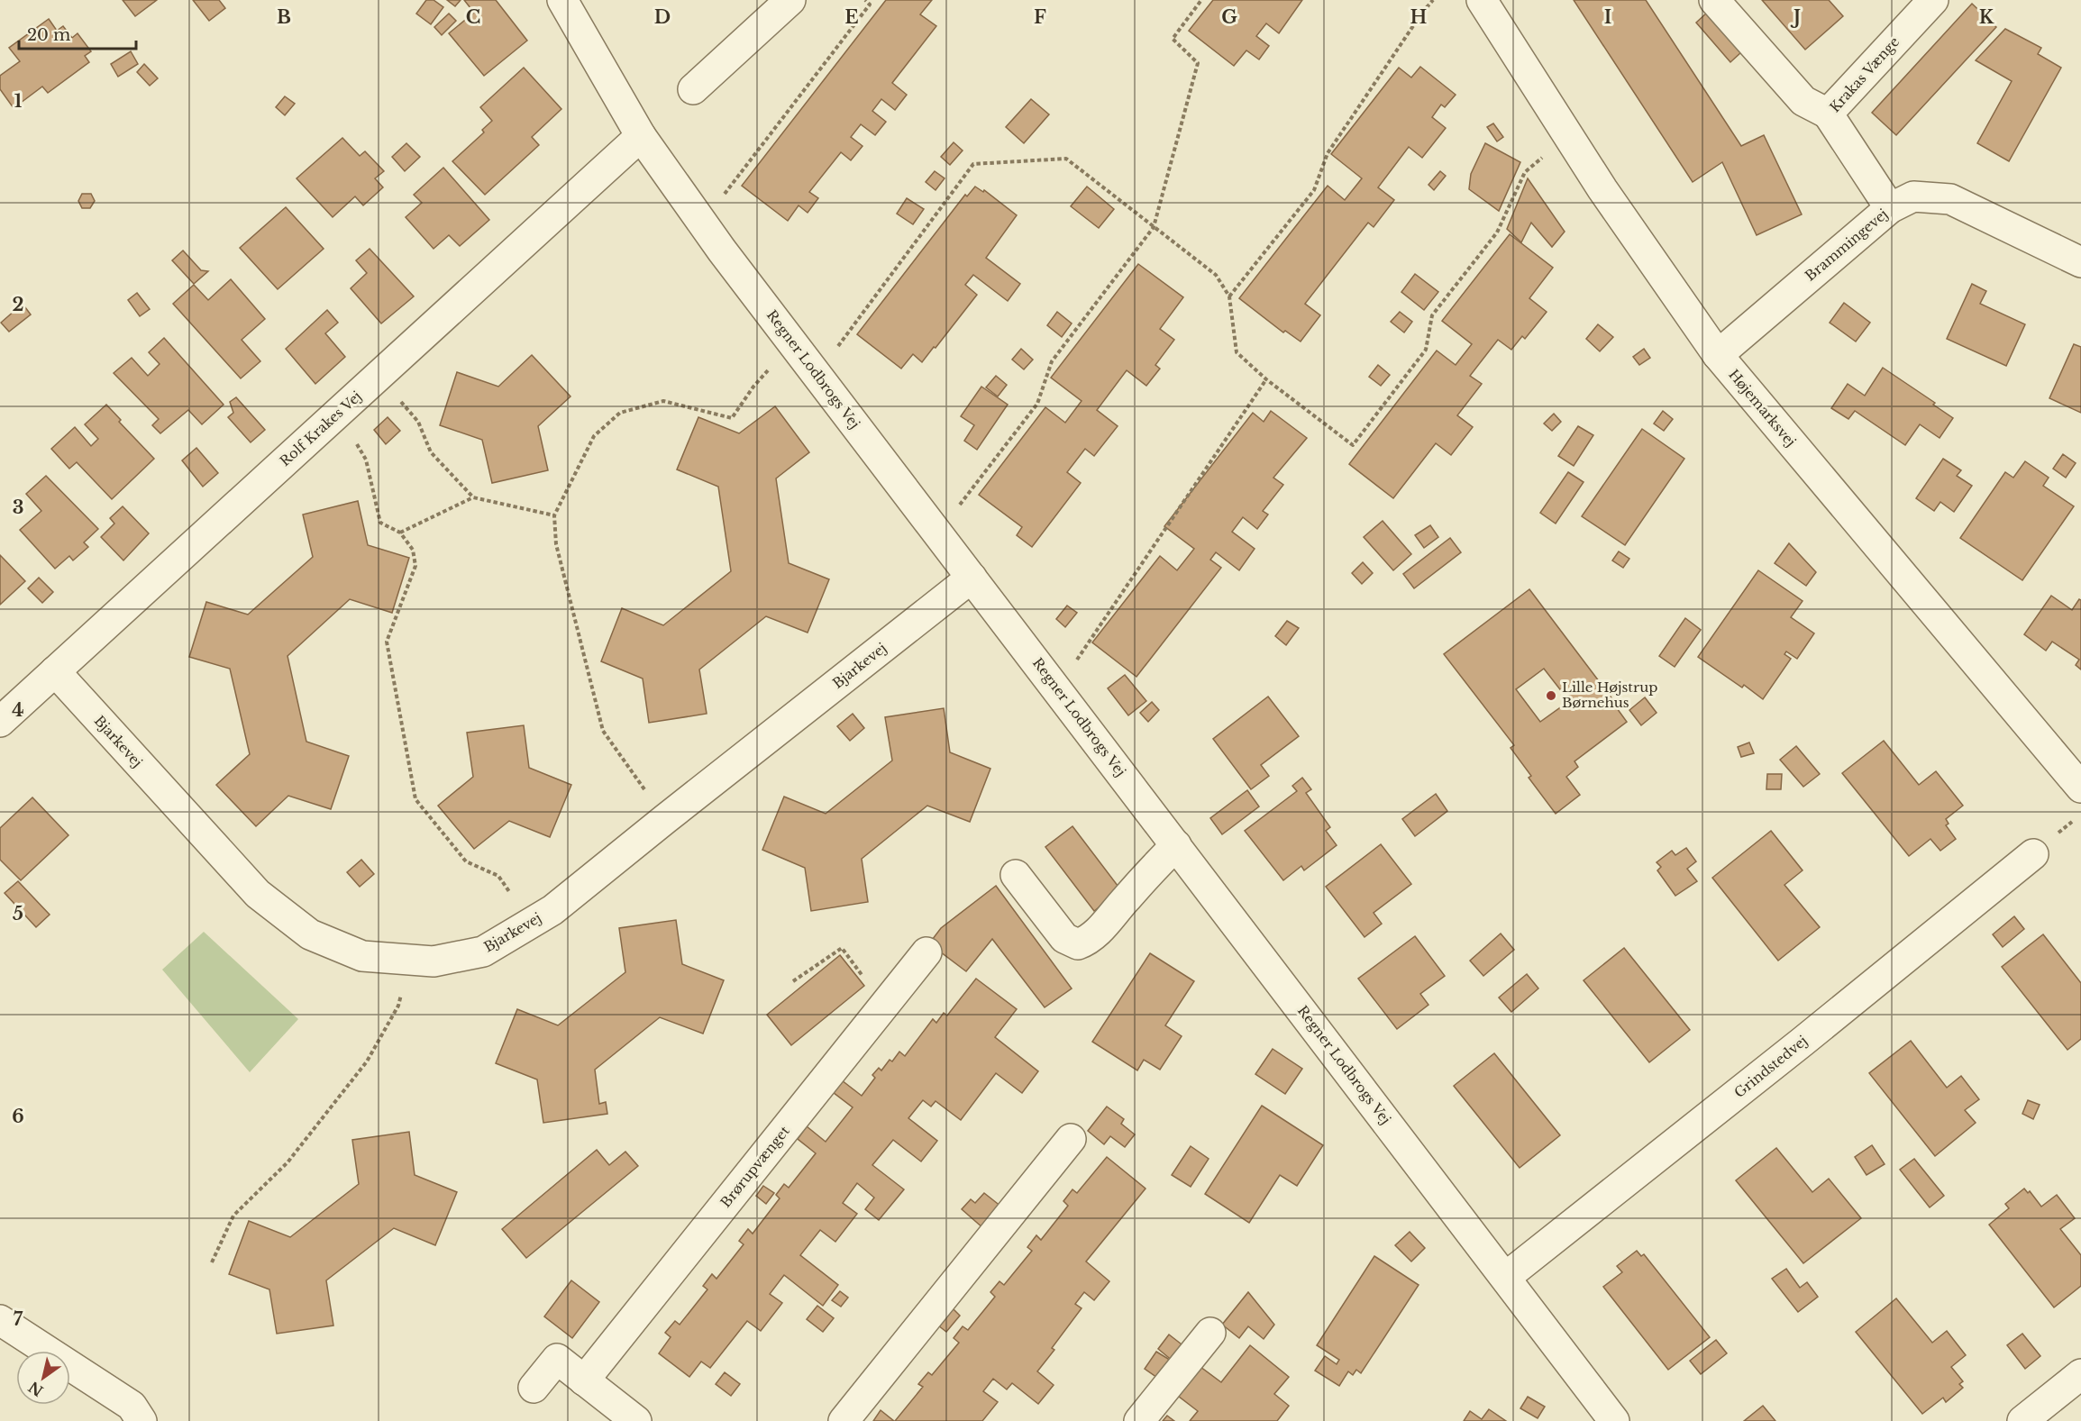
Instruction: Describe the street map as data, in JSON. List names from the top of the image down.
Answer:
{
  "streets": {
    "street": [
      "Krakas Vænge",
      "Brammingevej",
      "Regner Lodbrogs Vej",
      "Højemarksvej",
      "Rolf Krakes Vej",
      "Bjarkevej",
      "Grindstedvej",
      "Brørupvænget"
    ]
  },
  "crossings": [
    ["Krakas Vænge", "Brammingevej"],
    ["Brammingevej", "Højemarksvej"],
    ["Regner Lodbrogs Vej", "Rolf Krakes Vej"],
    ["Regner Lodbrogs Vej", "Bjarkevej"],
    ["Regner Lodbrogs Vej", "Grindstedvej"],
    ["Rolf Krakes Vej", "Bjarkevej"]
  ],
  "places": ["Lille Højstrup Børnehus"],
  "scale_bar": "20 m",
  "north": "bottom left",
  "grid": {
    "columns": [
      "B",
      "C",
      "D",
      "E",
      "F",
      "G",
      "H",
      "I",
      "J",
      "K"
    ],
    "rows": [
      "1",
      "2",
      "3",
      "4",
      "5",
      "6",
      "7"
    ]
  }
}
